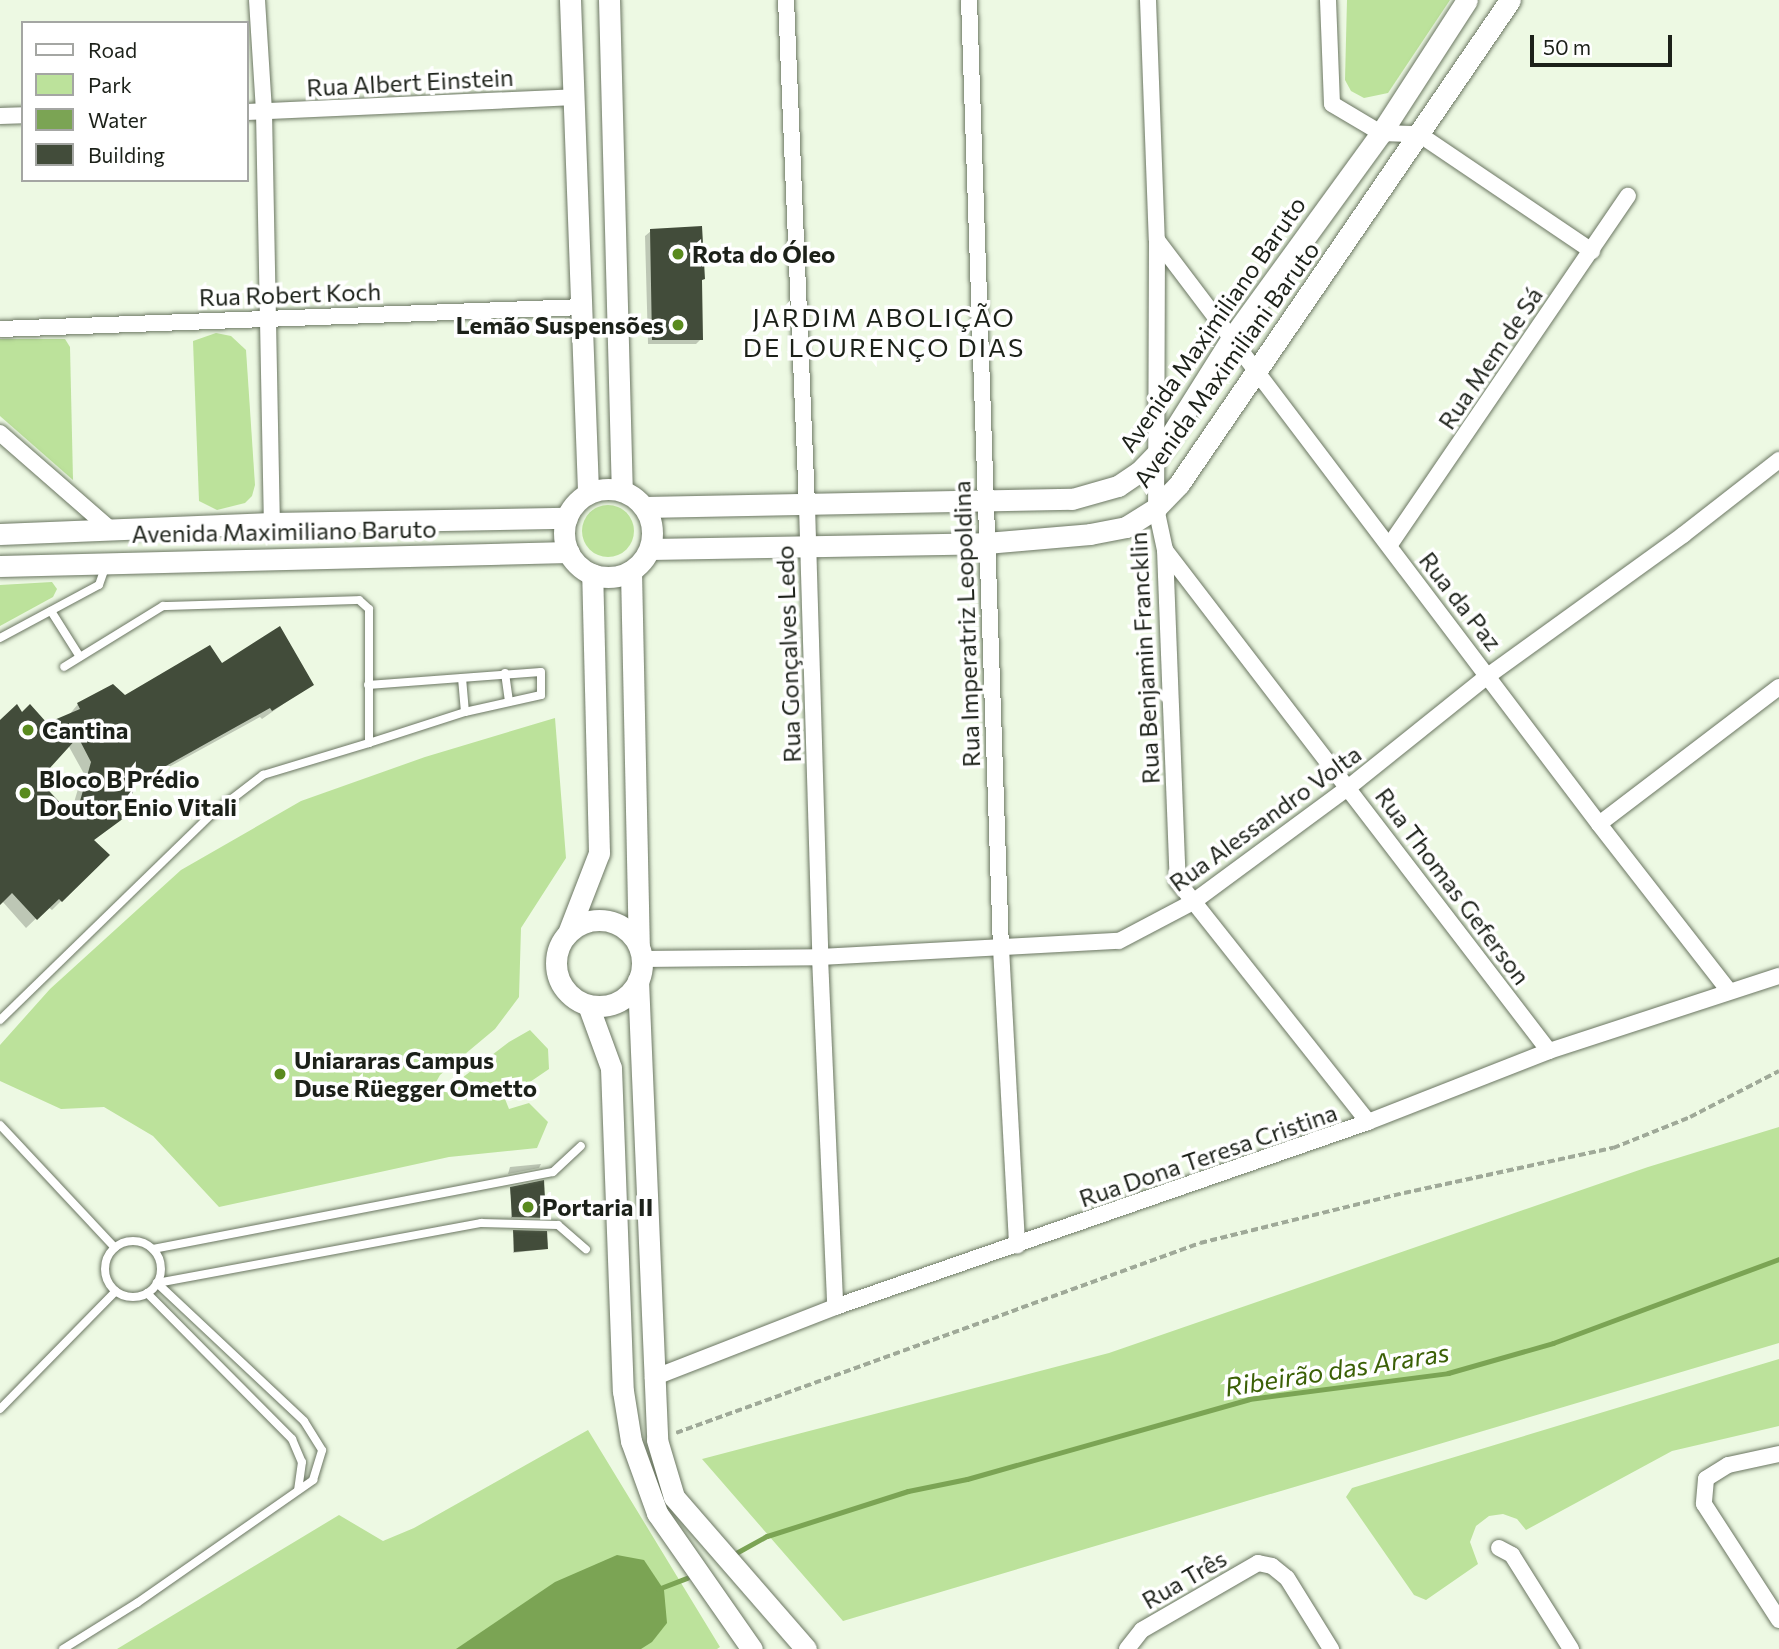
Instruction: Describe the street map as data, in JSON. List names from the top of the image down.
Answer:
{
  "streets": {
    "street": [
      "Rua Albert Einstein",
      "Rua Robert Koch",
      "Avenida Maximiliano Baruto",
      "Rua Mem de Sá",
      "Avenida Maximiliani Baruto",
      "Rua da Paz",
      "Rua Imperatriz Leopoldina",
      "Rua Gonçalves Ledo",
      "Rua Benjamin Francklin",
      "Rua Alessandro Volta",
      "Rua Thomas Geferson",
      "Rua Dona Teresa Cristina",
      "Rua Três"
    ]
  },
  "crossings": [
    ["Avenida Maximiliano Baruto", "Avenida Maximiliani Baruto"],
    ["Avenida Maximiliano Baruto", "Rua da Paz"],
    ["Avenida Maximiliano Baruto", "Rua Imperatriz Leopoldina"],
    ["Avenida Maximiliano Baruto", "Rua Gonçalves Ledo"],
    ["Avenida Maximiliano Baruto", "Rua Benjamin Francklin"],
    ["Rua Mem de Sá", "Rua da Paz"],
    ["Avenida Maximiliani Baruto", "Rua da Paz"],
    ["Avenida Maximiliani Baruto", "Rua Imperatriz Leopoldina"],
    ["Avenida Maximiliani Baruto", "Rua Gonçalves Ledo"],
    ["Avenida Maximiliani Baruto", "Rua Benjamin Francklin"],
    ["Rua da Paz", "Rua Benjamin Francklin"],
    ["Rua da Paz", "Rua Alessandro Volta"],
    ["Rua da Paz", "Rua Dona Teresa Cristina"],
    ["Rua Imperatriz Leopoldina", "Rua Alessandro Volta"],
    ["Rua Imperatriz Leopoldina", "Rua Dona Teresa Cristina"],
    ["Rua Gonçalves Ledo", "Rua Alessandro Volta"],
    ["Rua Gonçalves Ledo", "Rua Dona Teresa Cristina"],
    ["Rua Benjamin Francklin", "Rua Alessandro Volta"],
    ["Rua Benjamin Francklin", "Rua Thomas Geferson"],
    ["Rua Benjamin Francklin", "Rua Dona Teresa Cristina"],
    ["Rua Alessandro Volta", "Rua Thomas Geferson"],
    ["Rua Thomas Geferson", "Rua Dona Teresa Cristina"]
  ],
  "districts": ["JARDIM ABOLIÇÃO DE LOURENÇO DIAS"],
  "water": ["Ribeirão das Araras"],
  "places": [
    "Rota do Óleo",
    "Lemão Suspensões",
    "Cantina",
    "Bloco B Prédio Doutor Enio Vitali",
    "Uniararas Campus Duse Rüegger Ometto",
    "Portaria II"
  ],
  "legend": [
    "Road",
    "Park",
    "Water",
    "Building"
  ],
  "scale_bar": "50 m"
}
